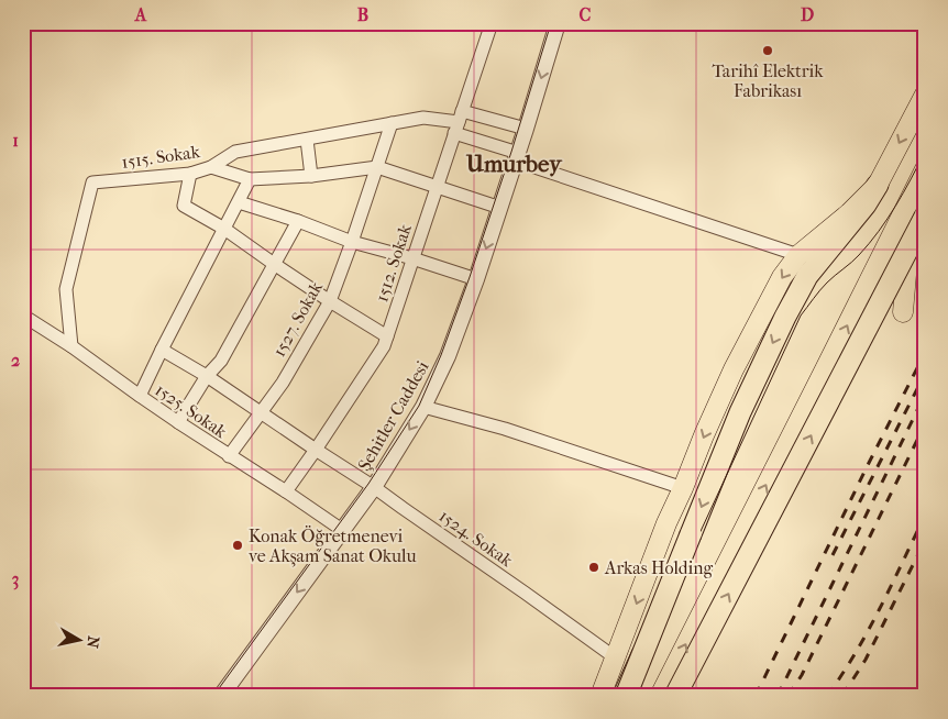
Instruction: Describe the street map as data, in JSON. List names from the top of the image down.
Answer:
{
  "streets": {
    "street": [
      "1515. Sokak",
      "1512. Sokak",
      "1527. Sokak",
      "1525. Sokak",
      "Şehitler Caddesi",
      "1524. Sokak"
    ]
  },
  "crossings": [
    ["1515. Sokak", "1512. Sokak"],
    ["1515. Sokak", "1527. Sokak"],
    ["1515. Sokak", "1525. Sokak"],
    ["1515. Sokak", "Şehitler Caddesi"],
    ["1512. Sokak", "1525. Sokak"],
    ["1512. Sokak", "1524. Sokak"],
    ["1527. Sokak", "1525. Sokak"],
    ["1527. Sokak", "1524. Sokak"],
    ["1525. Sokak", "Şehitler Caddesi"],
    ["Şehitler Caddesi", "1524. Sokak"]
  ],
  "one_way": ["Şehitler Caddesi"],
  "districts": ["Umurbey"],
  "places": ["Tarihî Elektrik Fabrikası", "Konak Öğretmenevi ve Akşam Sanat Okulu", "Arkas Holding"],
  "north": "right",
  "grid": {
    "columns": [
      "A",
      "B",
      "C",
      "D"
    ],
    "rows": ["1", "2", "3"]
  }
}
